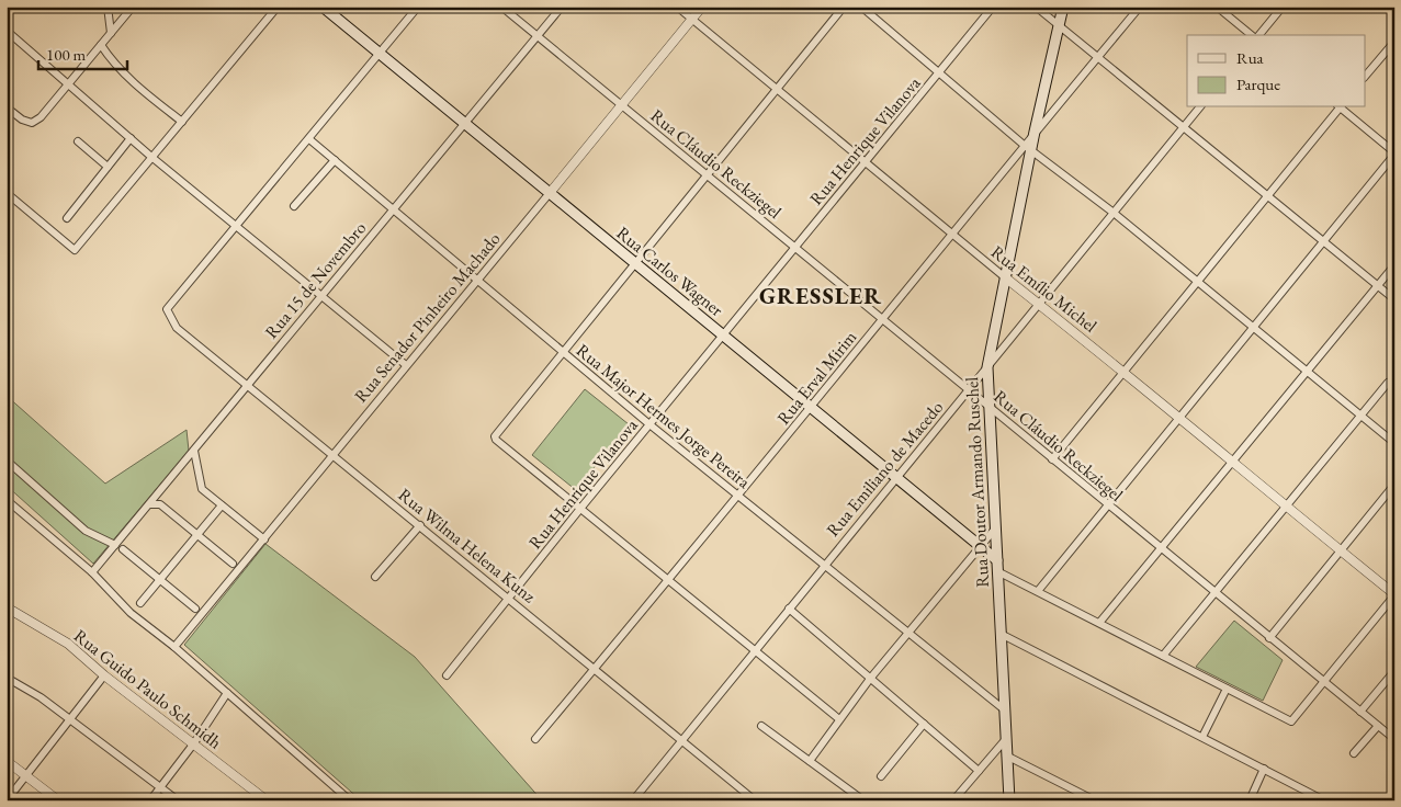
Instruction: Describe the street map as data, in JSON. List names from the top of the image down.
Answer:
{
  "streets": {
    "main road": ["Rua Carlos Wagner", "Rua Doutor Armando Ruschel"],
    "street": [
      "Rua Henrique Vilanova",
      "Rua Cláudio Reckziegel",
      "Rua 15 de Novembro",
      "Rua Emílio Michel",
      "Rua Senador Pinheiro Machado",
      "Rua Erval Mirim",
      "Rua Major Hermes Jorge Pereira",
      "Rua Emiliano de Macedo",
      "Rua Wilma Helena Kunz",
      "Rua Guido Paulo Schmidh"
    ]
  },
  "crossings": [
    ["Rua Henrique Vilanova", "Rua Cláudio Reckziegel"],
    ["Rua Henrique Vilanova", "Rua Carlos Wagner"],
    ["Rua Henrique Vilanova", "Rua Emílio Michel"],
    ["Rua Henrique Vilanova", "Rua Major Hermes Jorge Pereira"],
    ["Rua Henrique Vilanova", "Rua Wilma Helena Kunz"],
    ["Rua Cláudio Reckziegel", "Rua 15 de Novembro"],
    ["Rua Cláudio Reckziegel", "Rua Senador Pinheiro Machado"],
    ["Rua Cláudio Reckziegel", "Rua Erval Mirim"],
    ["Rua Cláudio Reckziegel", "Rua Emiliano de Macedo"],
    ["Rua Cláudio Reckziegel", "Rua Doutor Armando Ruschel"],
    ["Rua Carlos Wagner", "Rua 15 de Novembro"],
    ["Rua Carlos Wagner", "Rua Senador Pinheiro Machado"],
    ["Rua Carlos Wagner", "Rua Erval Mirim"],
    ["Rua Carlos Wagner", "Rua Emiliano de Macedo"],
    ["Rua Carlos Wagner", "Rua Doutor Armando Ruschel"],
    ["Rua 15 de Novembro", "Rua Major Hermes Jorge Pereira"],
    ["Rua 15 de Novembro", "Rua Wilma Helena Kunz"],
    ["Rua Emílio Michel", "Rua Senador Pinheiro Machado"],
    ["Rua Emílio Michel", "Rua Erval Mirim"],
    ["Rua Emílio Michel", "Rua Emiliano de Macedo"],
    ["Rua Emílio Michel", "Rua Doutor Armando Ruschel"],
    ["Rua Senador Pinheiro Machado", "Rua Major Hermes Jorge Pereira"],
    ["Rua Senador Pinheiro Machado", "Rua Wilma Helena Kunz"],
    ["Rua Erval Mirim", "Rua Major Hermes Jorge Pereira"],
    ["Rua Erval Mirim", "Rua Doutor Armando Ruschel"],
    ["Rua Erval Mirim", "Rua Wilma Helena Kunz"],
    ["Rua Major Hermes Jorge Pereira", "Rua Emiliano de Macedo"],
    ["Rua Major Hermes Jorge Pereira", "Rua Doutor Armando Ruschel"],
    ["Rua Emiliano de Macedo", "Rua Doutor Armando Ruschel"],
    ["Rua Emiliano de Macedo", "Rua Wilma Helena Kunz"]
  ],
  "districts": ["GRESSLER"],
  "legend": ["Rua", "Parque"],
  "scale_bar": "100 m"
}
